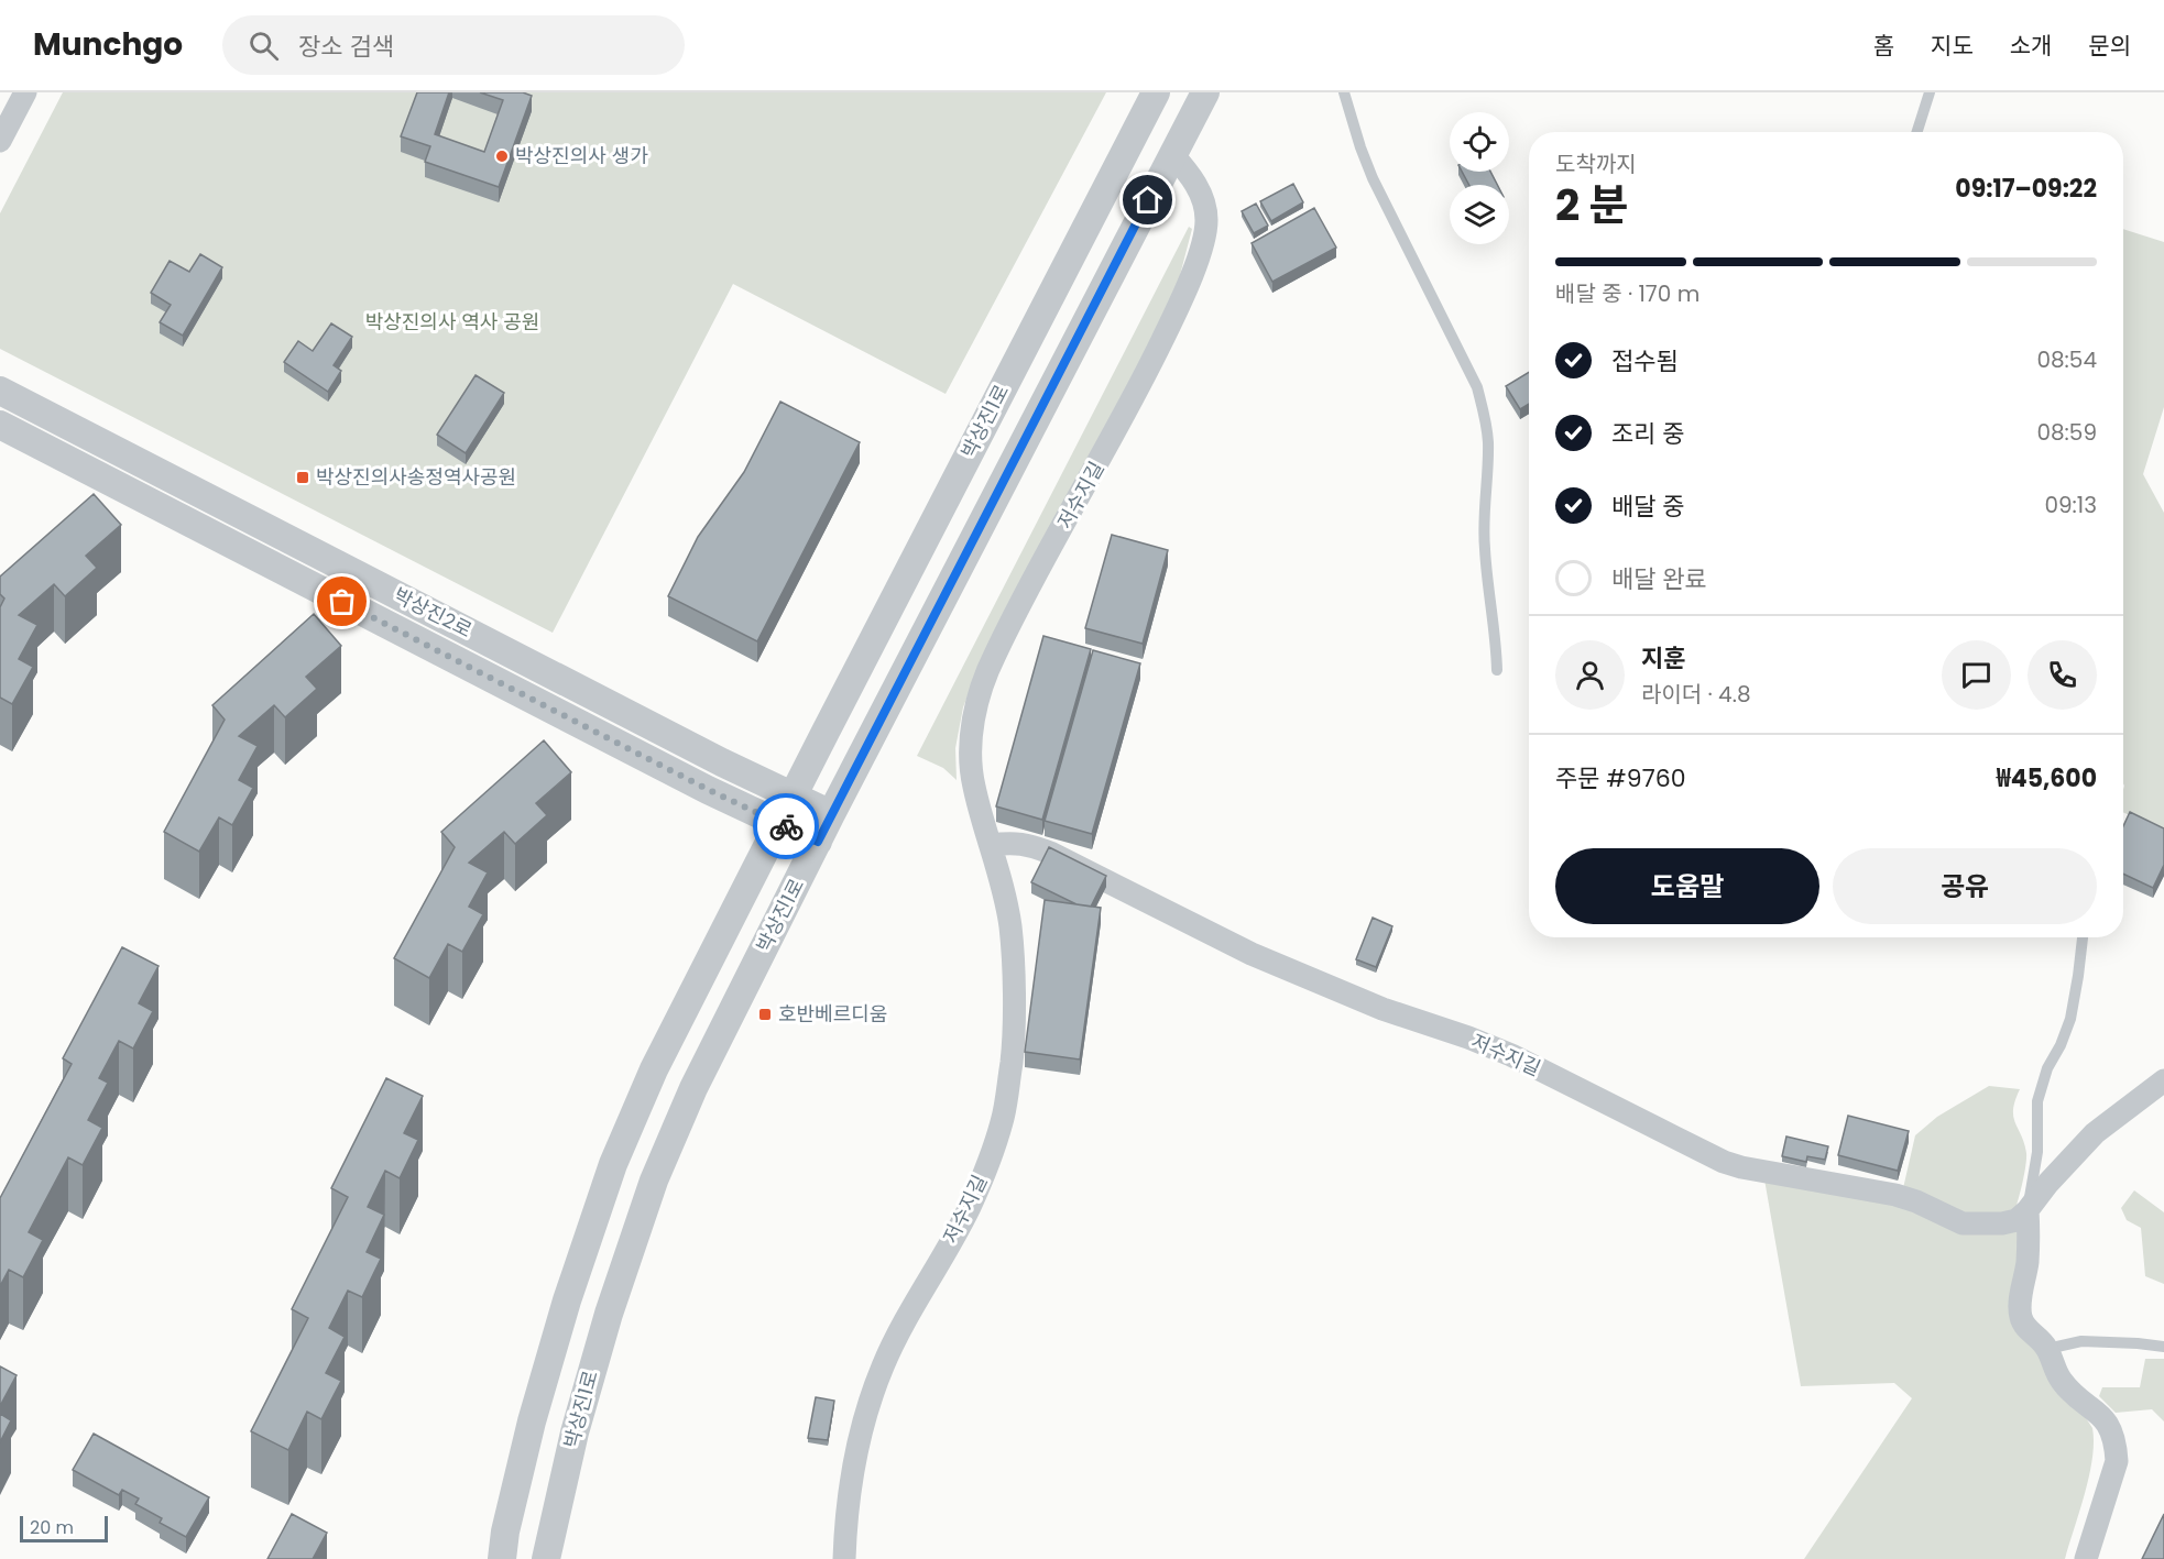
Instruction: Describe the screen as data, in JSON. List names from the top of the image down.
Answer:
{
  "streets": {
    "street": ["박상진1로", "저수지길", "박상진2로"]
  },
  "crossings": [
    ["박상진1로", "저수지길"],
    ["박상진1로", "박상진2로"]
  ],
  "parks": ["박상진의사 역사 공원"],
  "places": {
    "other": ["박상진의사 생가"],
    "transit": ["박상진의사송정역사공원", "호반베르디움"]
  },
  "scale_bar": "20 m",
  "page": {
    "header": "Munchgo",
    "search": "장소 검색",
    "nav": [
      "홈",
      "지도",
      "소개",
      "문의"
    ],
    "heading": ["2 분", "도착까지", "09:17–09:22"],
    "panel": [
      "지훈",
      "라이더 · 4.8",
      "주문 #9760",
      "₩45,600"
    ],
    "bar": "배달 중 · 170 m",
    "list": [
      ["접수됨", "08:54"],
      ["조리 중", "08:59"],
      ["배달 중", "09:13"],
      "배달 완료"
    ],
    "buttons": ["도움말", "공유"],
    "scale": "20 m"
  }
}
